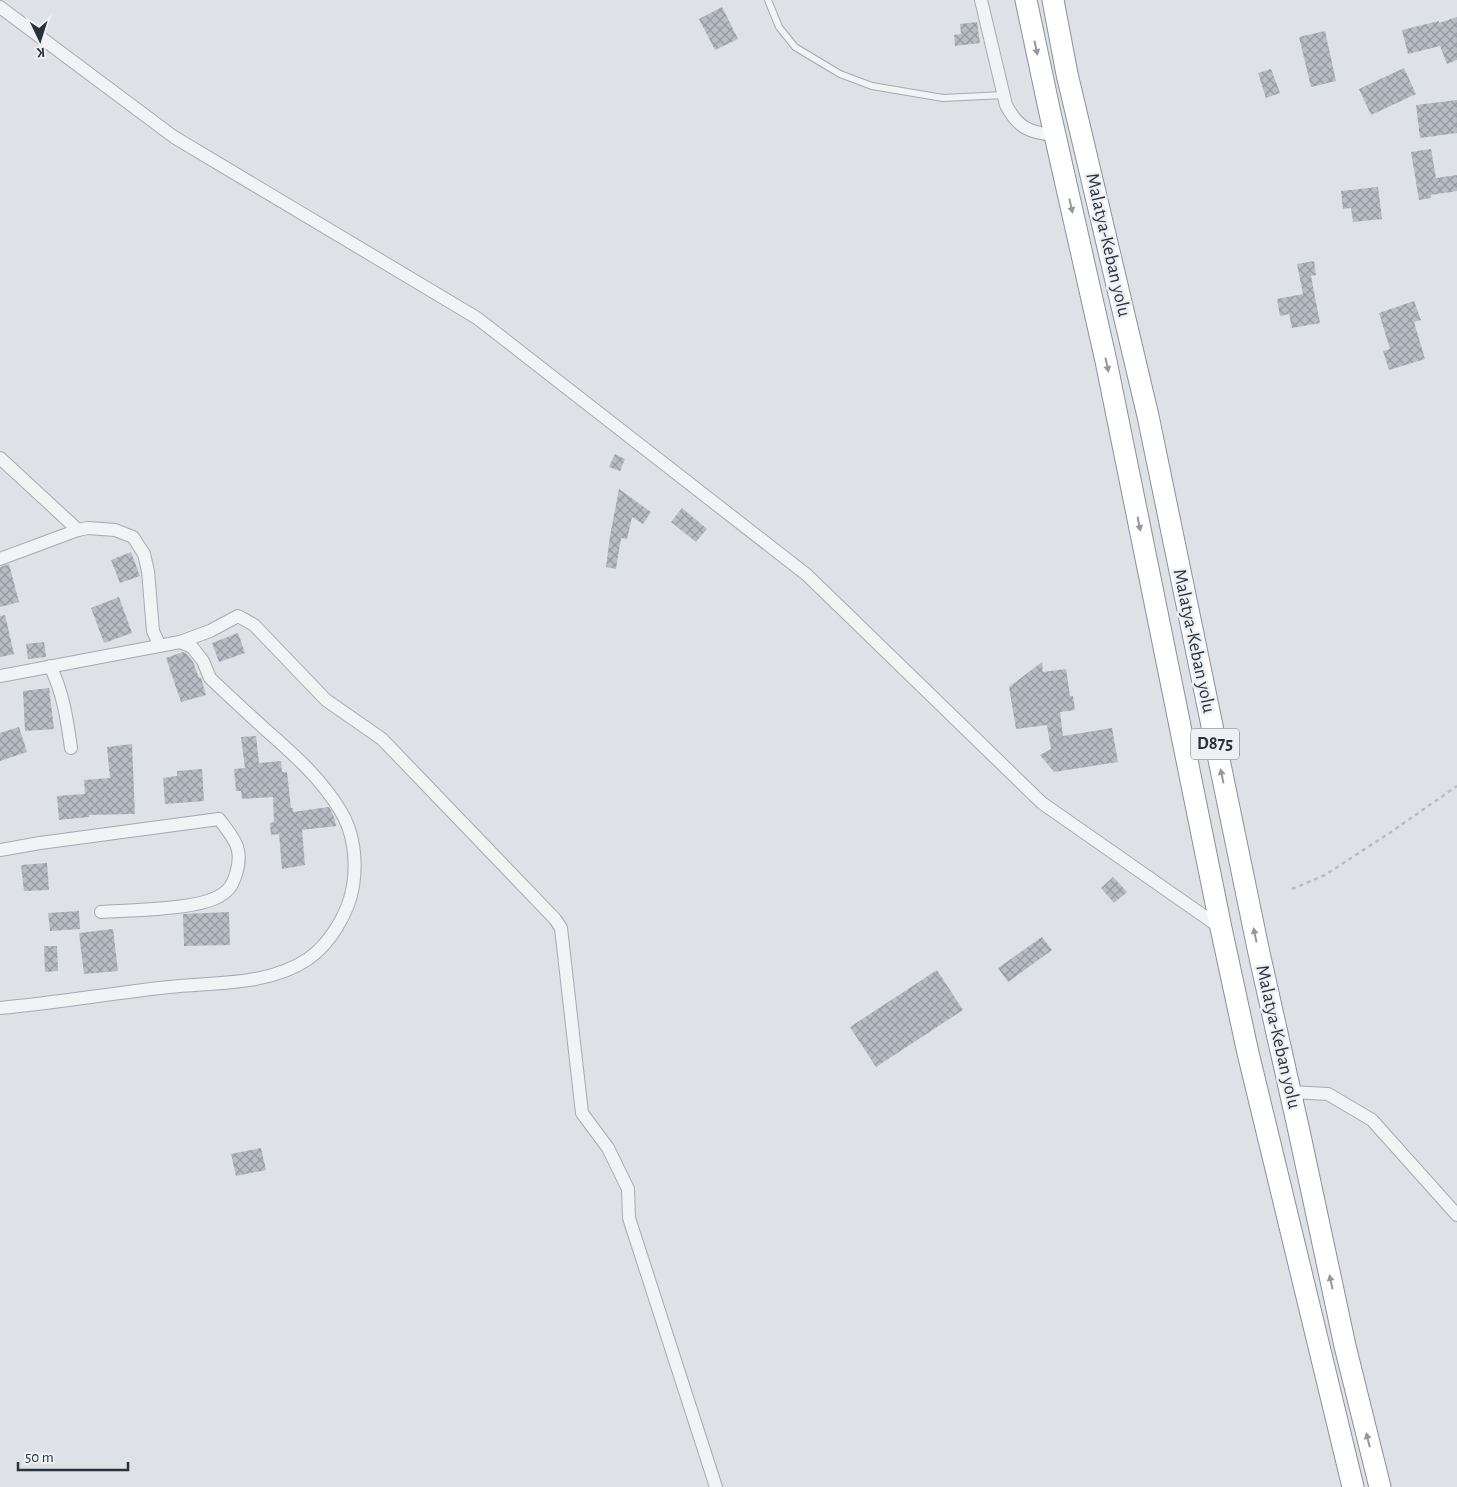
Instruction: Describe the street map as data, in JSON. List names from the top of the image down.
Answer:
{
  "streets": {
    "highway": ["Malatya-Keban yolu", "D875"]
  },
  "scale_bar": "50 m",
  "north": "bottom"
}
